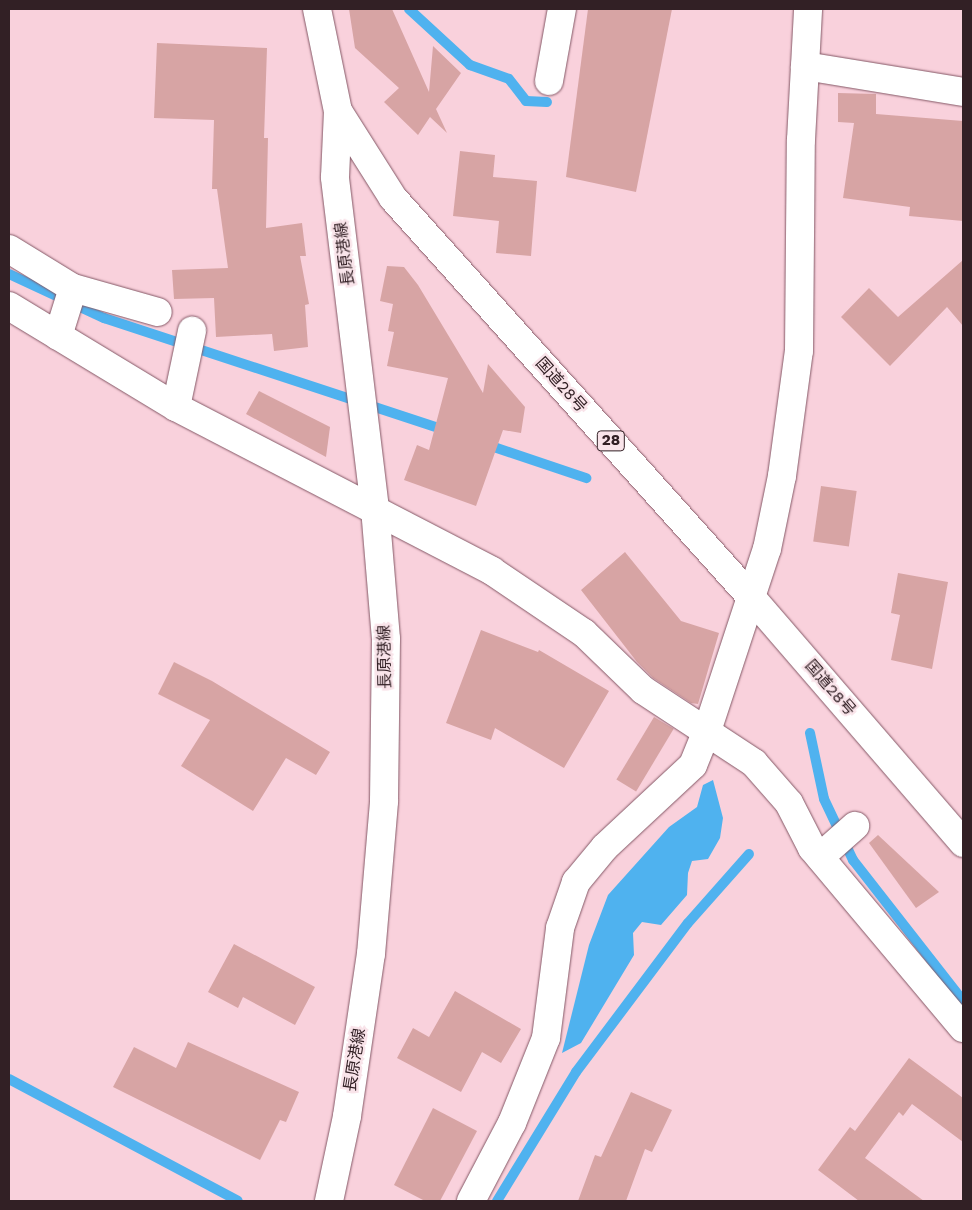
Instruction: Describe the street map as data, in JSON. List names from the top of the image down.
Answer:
{
  "streets": {
    "main road": ["長原港線", "国道28号", "28"]
  },
  "crossings": [
    ["長原港線", "国道28号"]
  ]
}
